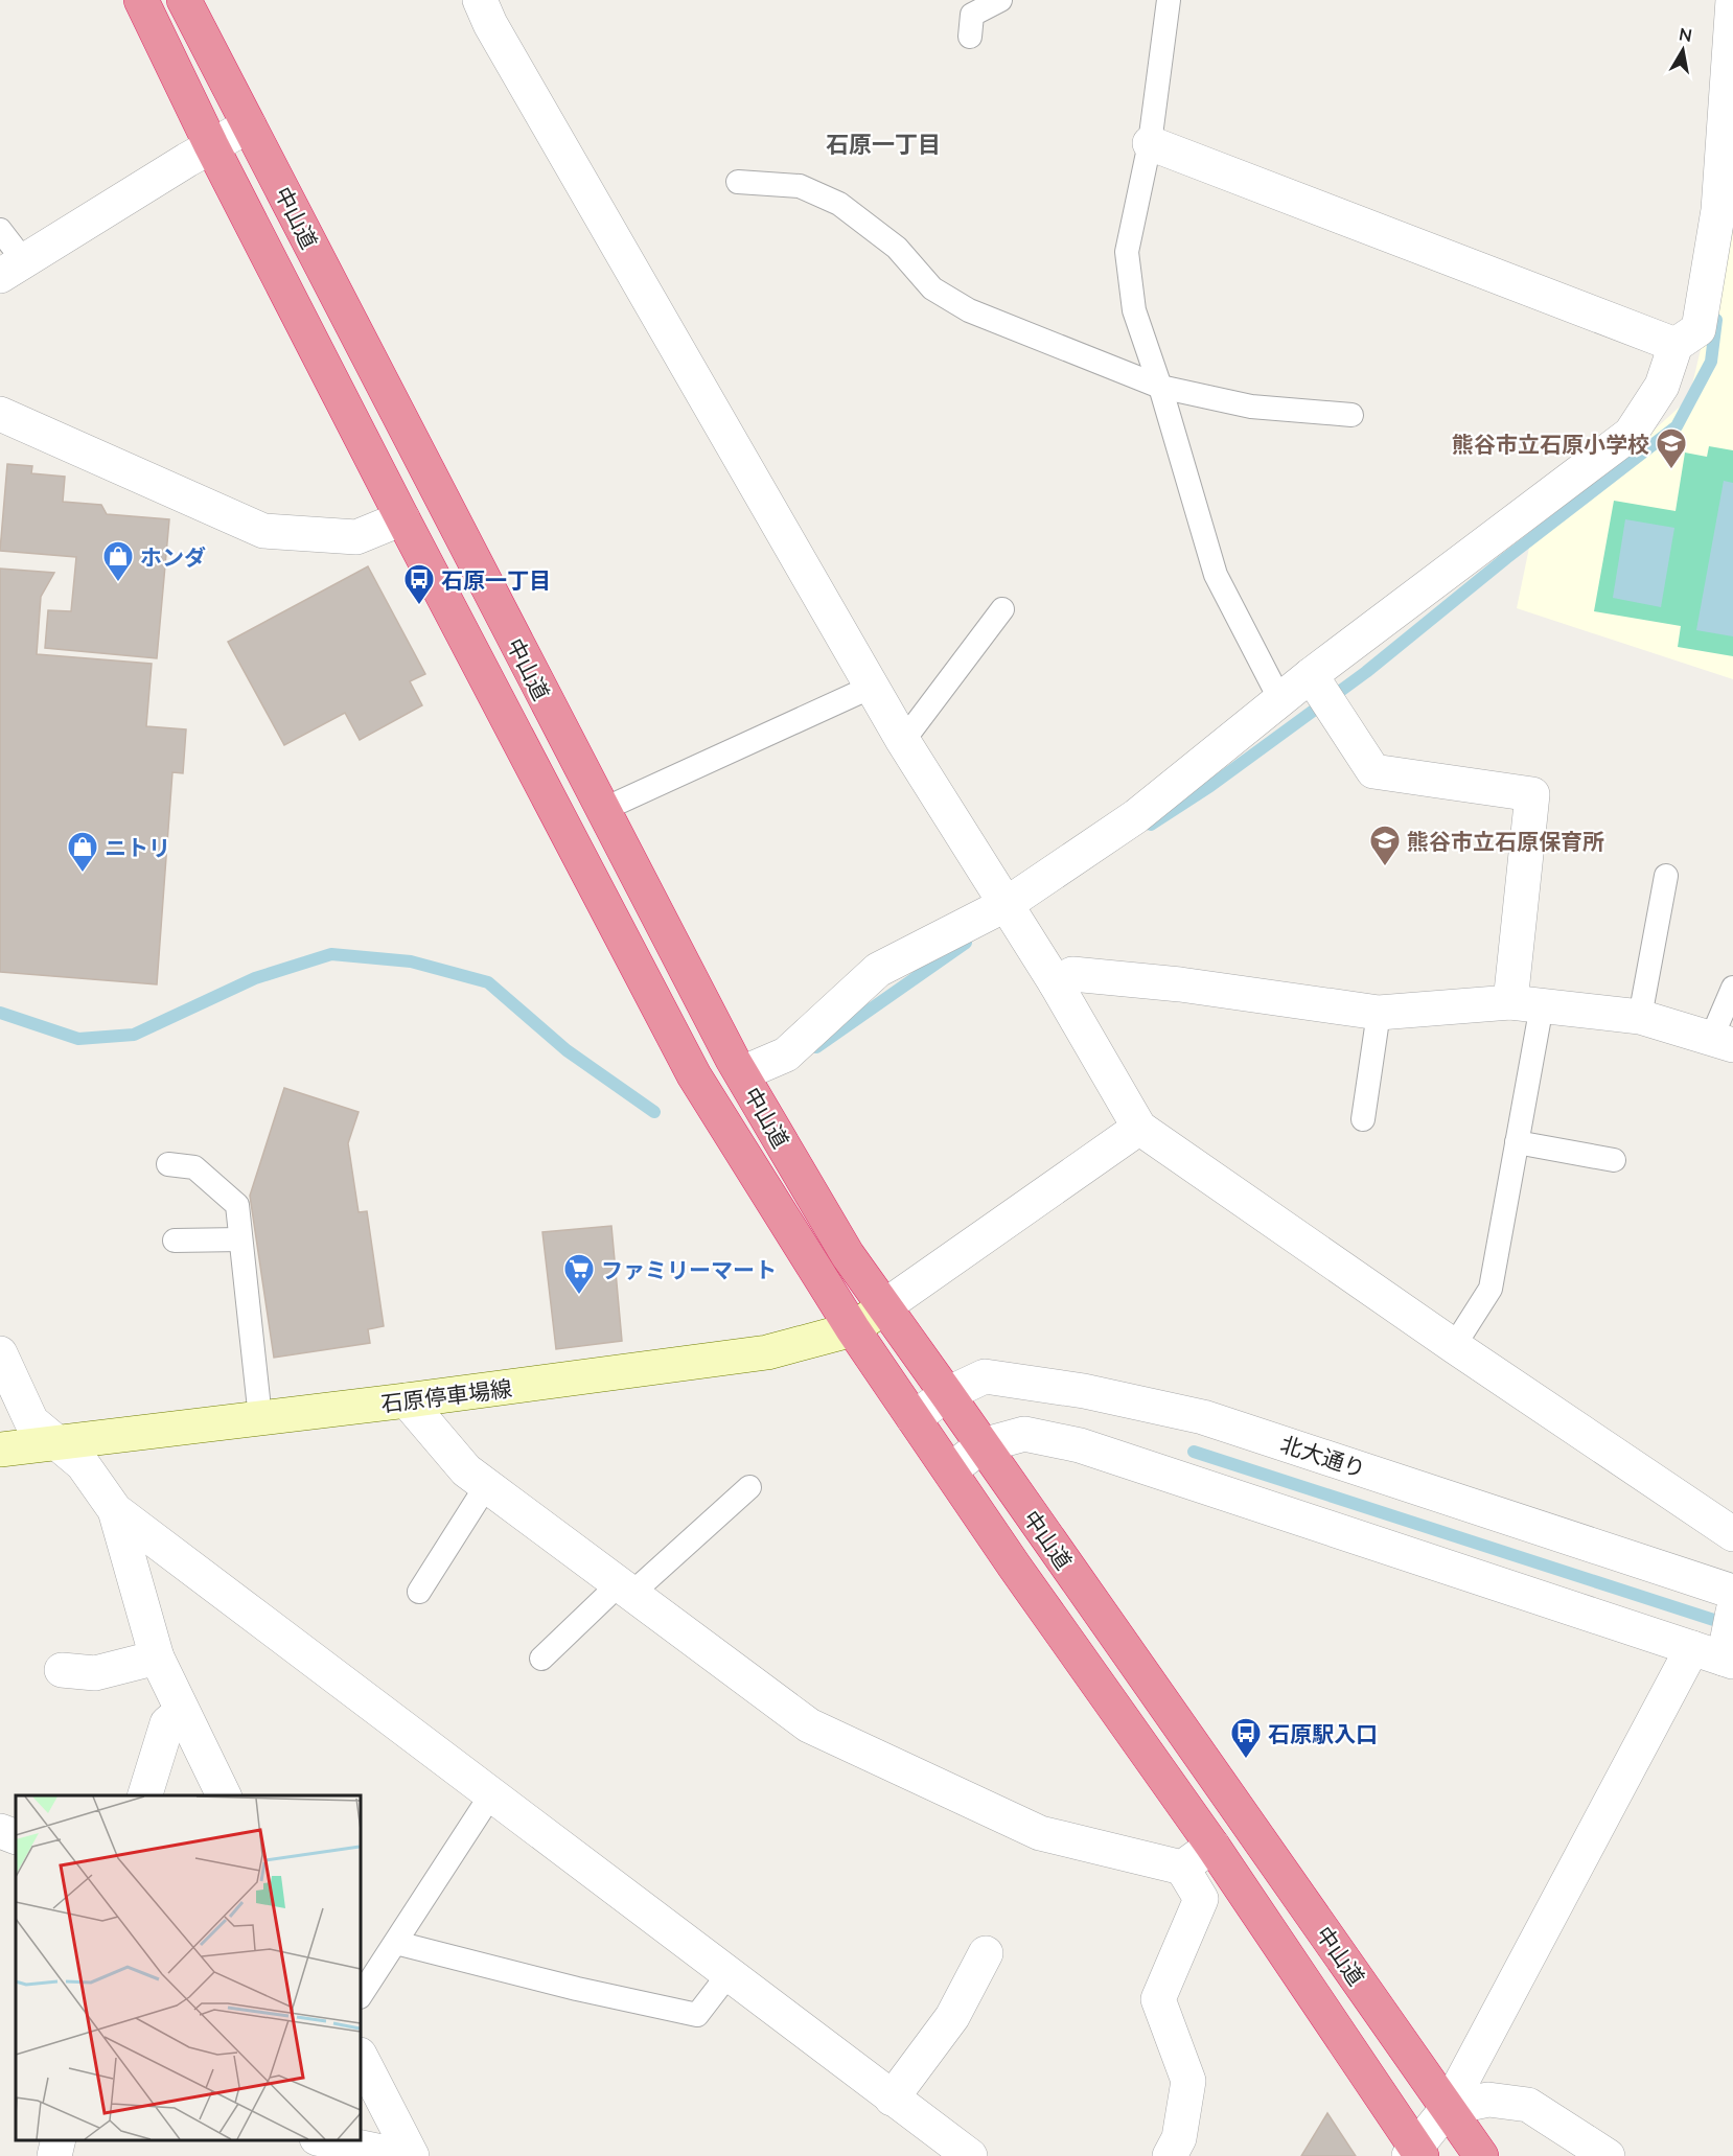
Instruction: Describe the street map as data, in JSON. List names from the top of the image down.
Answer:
{
  "streets": {
    "highway": ["中山道"],
    "main road": ["石原停車場線"],
    "street": ["北大通り"]
  },
  "crossings": [
    ["中山道", "石原停車場線"],
    ["中山道", "北大通り"]
  ],
  "districts": ["石原一丁目"],
  "places": {
    "school or university": ["熊谷市立石原小学校", "熊谷市立石原保育所"],
    "shop": ["ホンダ", "ニトリ"],
    "bus stop": ["石原一丁目", "石原駅入口"],
    "supermarket": ["ファミリーマート"]
  },
  "north": "top"
}
